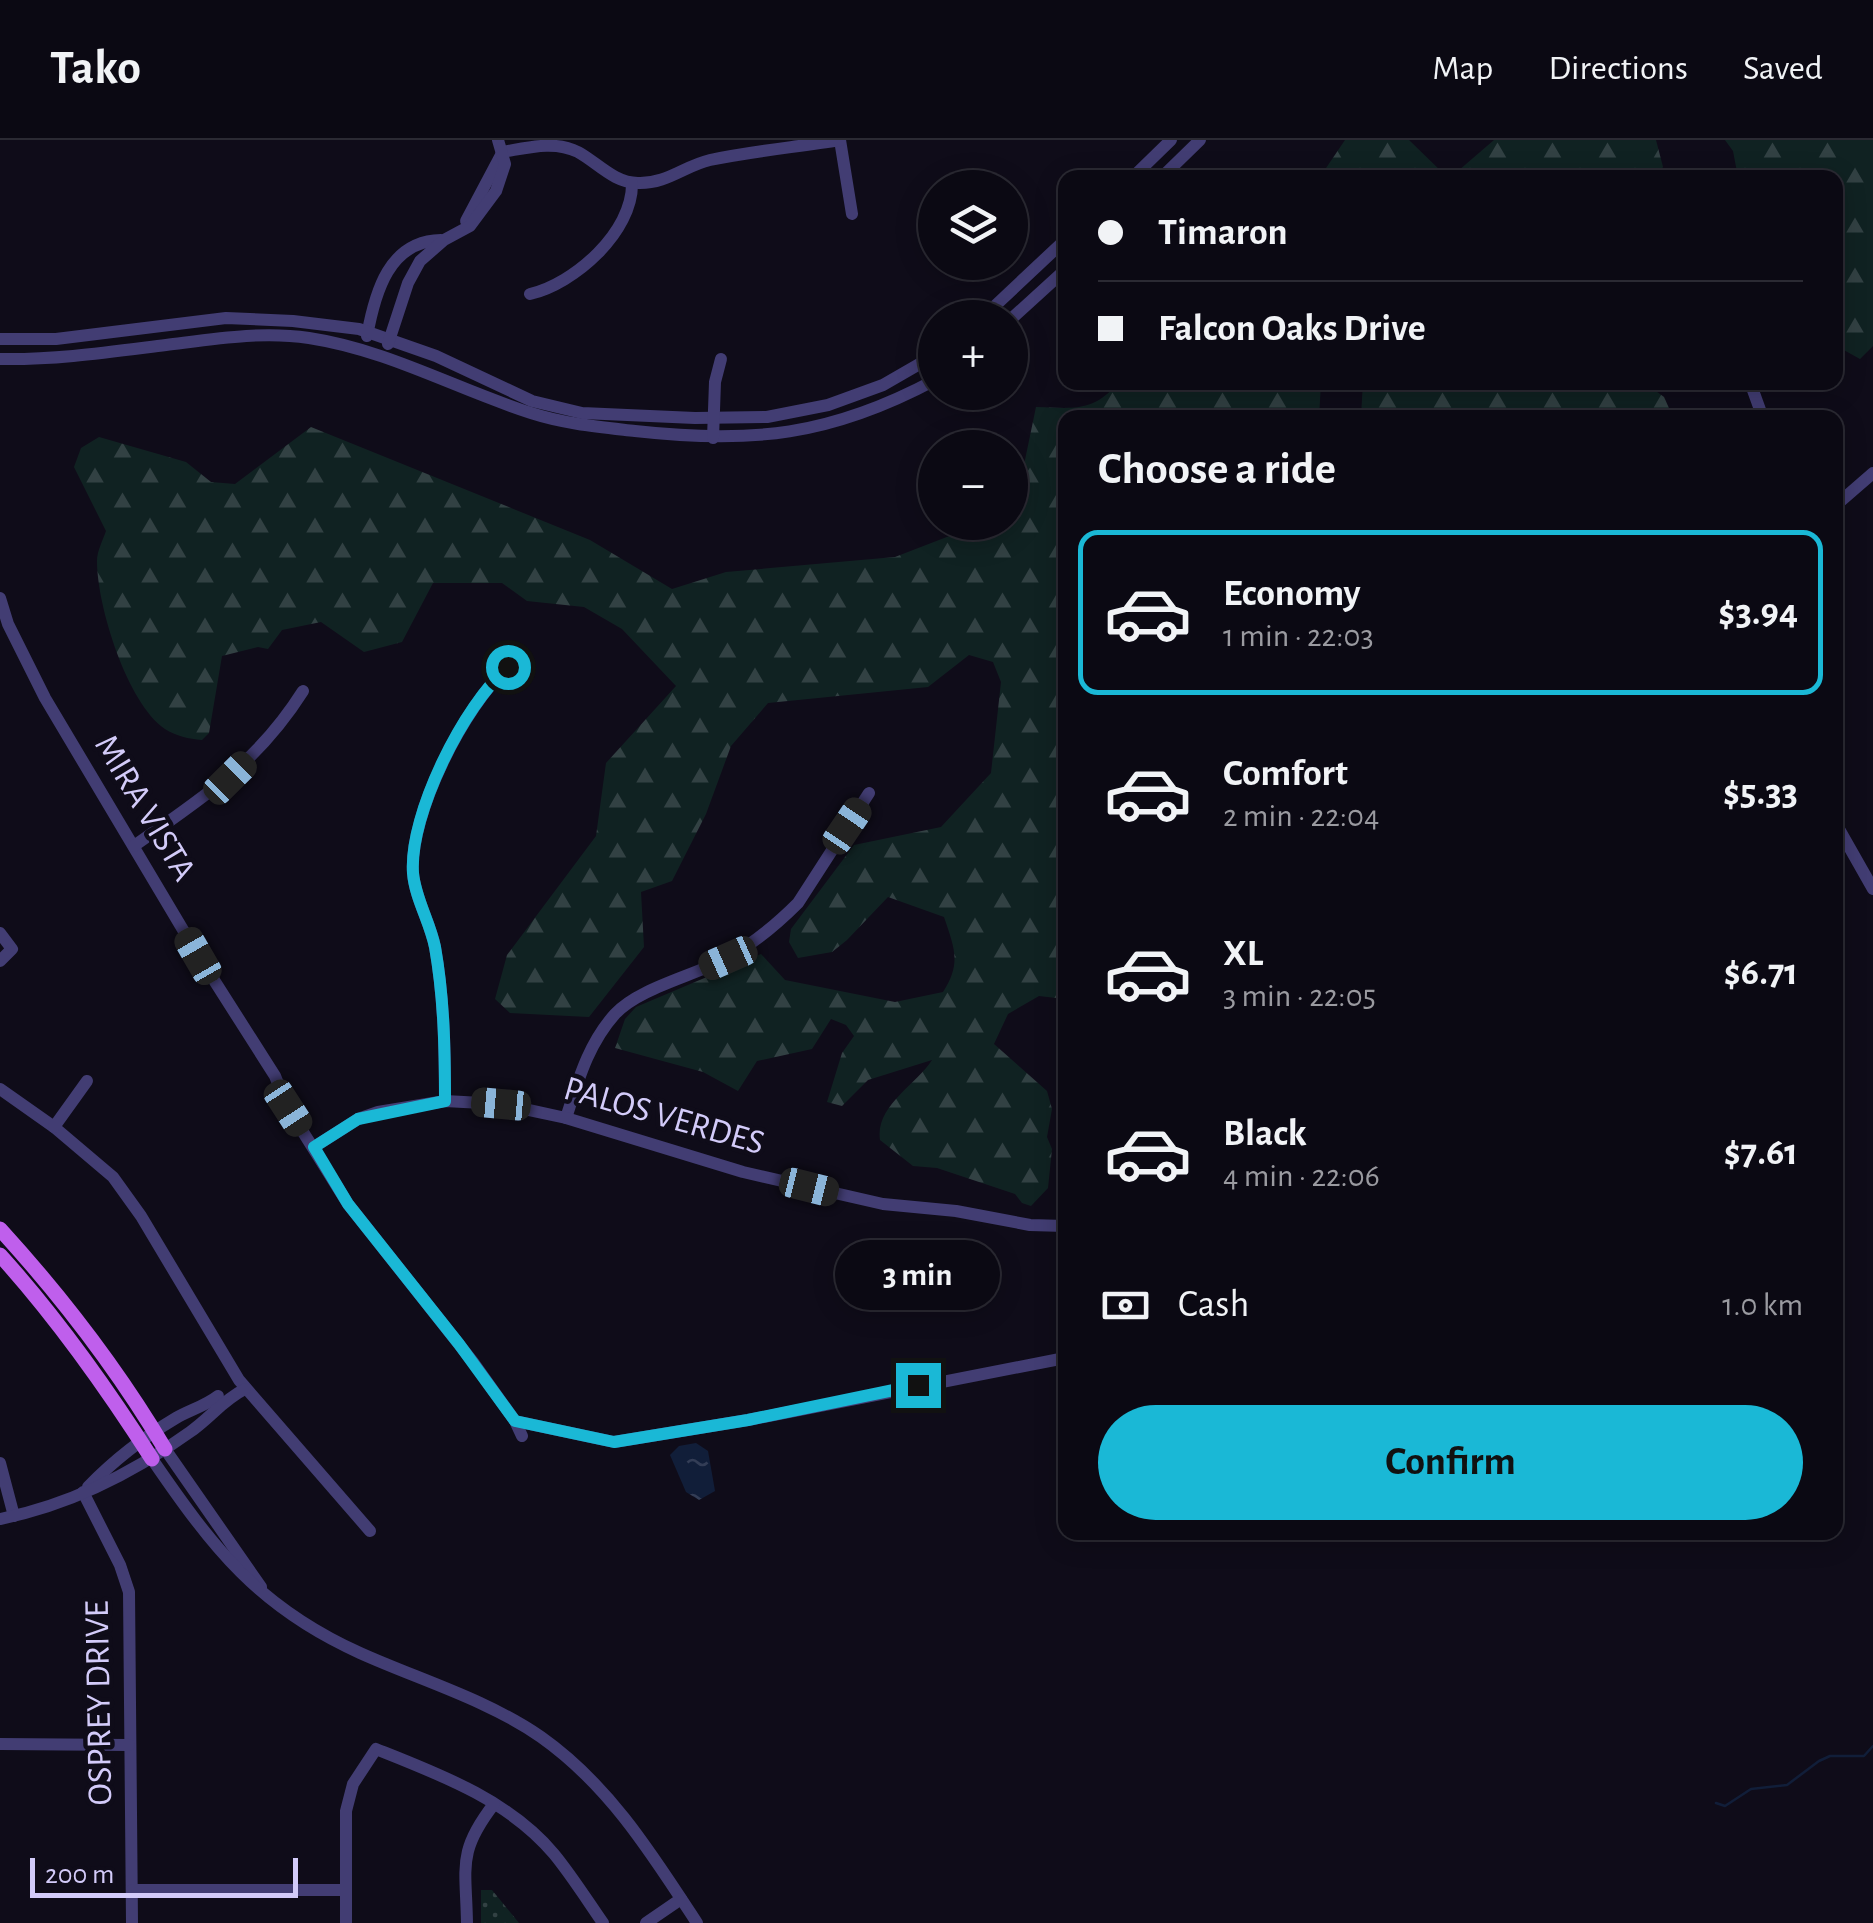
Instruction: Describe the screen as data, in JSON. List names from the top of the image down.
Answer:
{
  "streets": {
    "street": ["MIRA VISTA", "PALOS VERDES", "OSPREY DRIVE"]
  },
  "crossings": [
    ["MIRA VISTA", "PALOS VERDES"]
  ],
  "scale_bar": "200 m",
  "page": {
    "header": "Tako",
    "nav": ["Map", "Directions", "Saved"],
    "map_buttons": ["+", "−"],
    "banner": ["Timaron", "Falcon Oaks Drive"],
    "heading": "Choose a ride",
    "list": [
      {
        "name": "Economy",
        "note": "1 min · 22:03",
        "value": "$3.94"
      },
      {
        "name": "Comfort",
        "note": "2 min · 22:04",
        "value": "$5.33"
      },
      {
        "name": "XL",
        "note": "3 min · 22:05",
        "value": "$6.71"
      },
      {
        "name": "Black",
        "note": "4 min · 22:06",
        "value": "$7.61"
      }
    ],
    "bubble": "3 min",
    "pay": ["Cash", "1.0 km"],
    "buttons": "Confirm",
    "scale": "200 m"
  }
}
